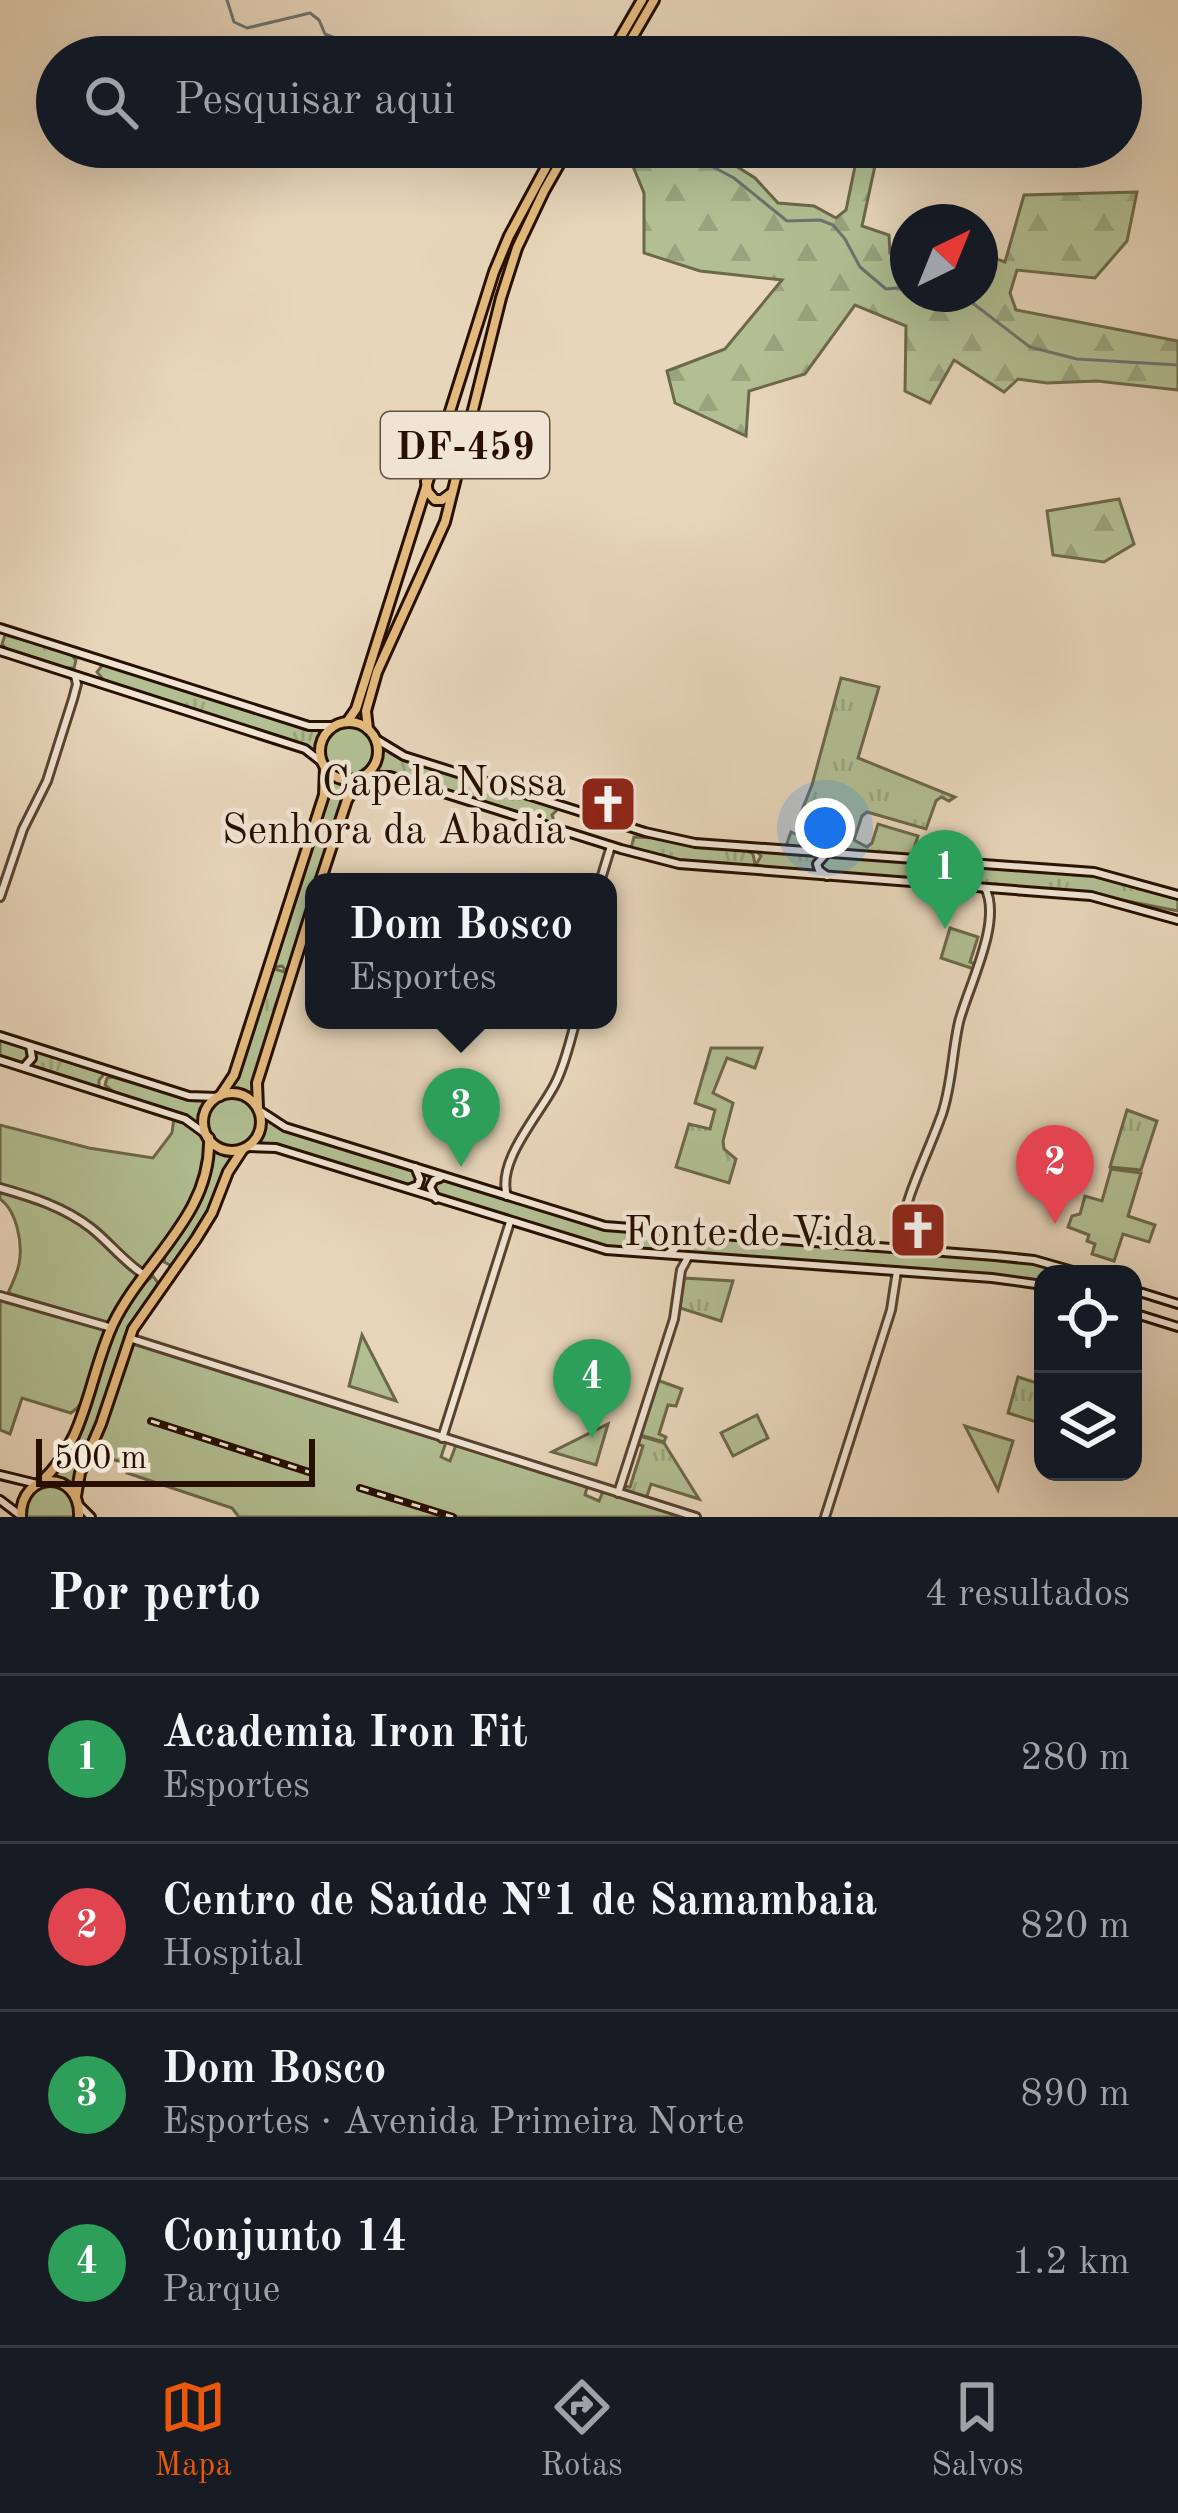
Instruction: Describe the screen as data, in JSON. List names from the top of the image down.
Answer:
{
  "streets": {
    "main road": ["DF-459"]
  },
  "places": {
    "church": ["Capela Nossa Senhora da Abadia", "Fonte de Vida"]
  },
  "scale_bar": "500 m",
  "north": "top right",
  "page": {
    "search": "Pesquisar aqui",
    "pins": [
      "1",
      "3",
      "2",
      "4"
    ],
    "popup": ["Dom Bosco", "Esportes"],
    "scale": "500 m",
    "heading": ["Por perto", "4 resultados"],
    "list": [
      {
        "mark": "1",
        "name": "Academia Iron Fit",
        "note": "Esportes",
        "value": "280 m"
      },
      {
        "mark": "2",
        "name": "Centro de Saúde Nº1 de Samambaia",
        "note": "Hospital",
        "value": "820 m"
      },
      {
        "mark": "3",
        "name": "Dom Bosco",
        "note": "Esportes · Avenida Primeira Norte",
        "value": "890 m"
      },
      {
        "mark": "4",
        "name": "Conjunto 14",
        "note": "Parque",
        "value": "1.2 km"
      }
    ],
    "nav": ["Mapa", "Rotas", "Salvos"]
  }
}
